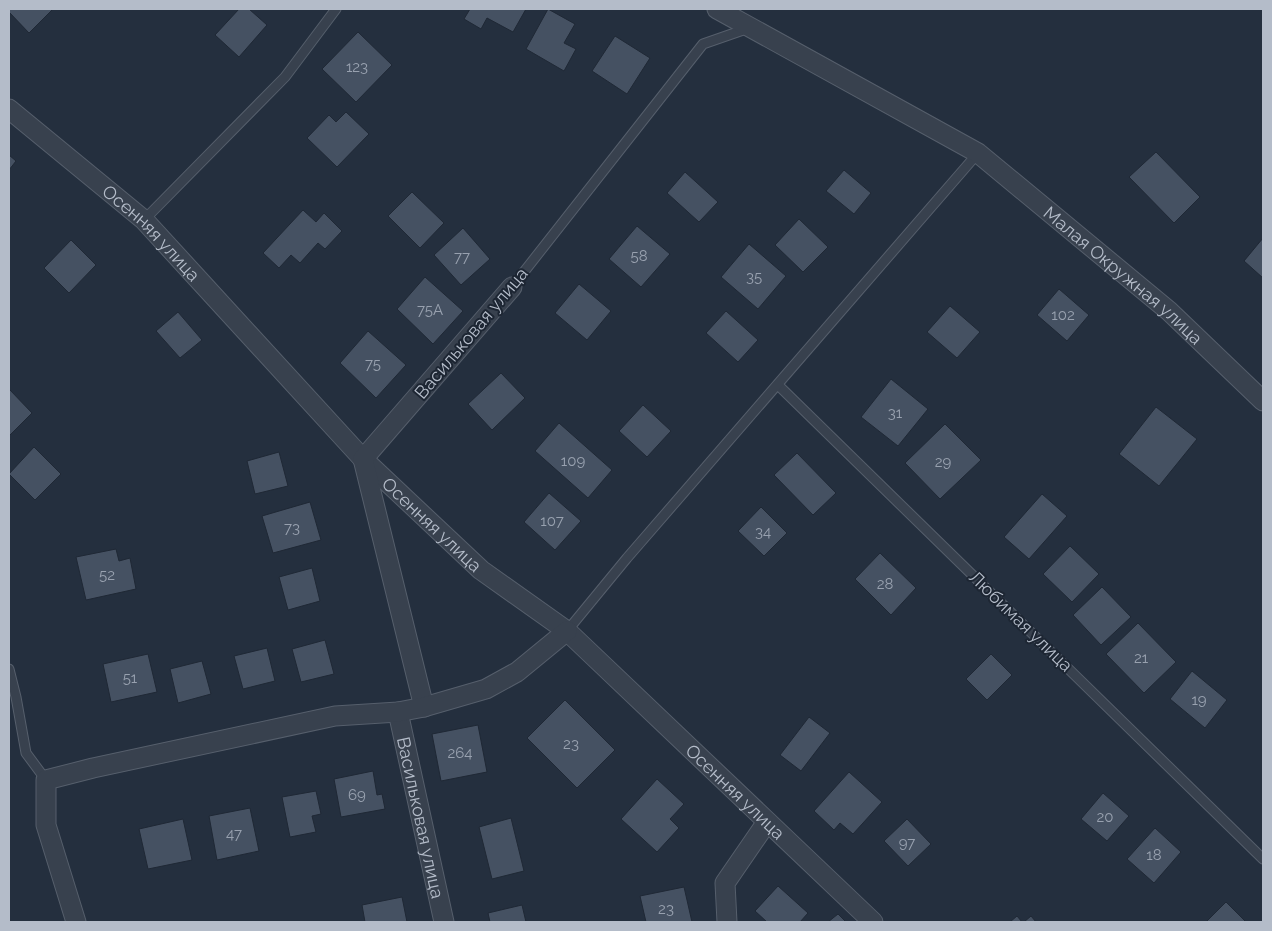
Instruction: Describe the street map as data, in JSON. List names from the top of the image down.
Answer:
{
  "streets": {
    "street": ["Осенняя улица", "Малая Окружная улица", "Васильковая улица"],
    "lane": ["Любимая улица"]
  },
  "crossings": [
    ["Осенняя улица", "Васильковая улица"],
    ["Малая Окружная улица", "Васильковая улица"]
  ],
  "house_numbers": [
    "123",
    "58",
    "77",
    "35",
    "75А",
    "102",
    "75",
    "31",
    "109",
    "29",
    "107",
    "73",
    "34",
    "52",
    "28",
    "21",
    "51",
    "19",
    "23",
    "264",
    "69",
    "20",
    "47",
    "97",
    "18",
    "23"
  ]
}
